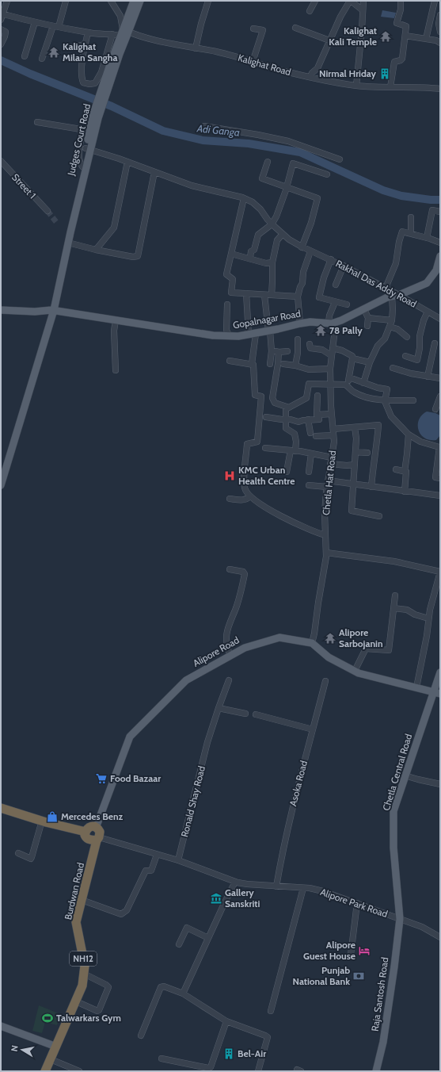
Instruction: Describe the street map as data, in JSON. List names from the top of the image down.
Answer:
{
  "streets": {
    "highway": ["Burdwan Road", "NH12"],
    "main road": [
      "Judges Court Road",
      "Gopalnagar Road",
      "Alipore Road",
      "Chetla Central Road",
      "Raja Santosh Road"
    ],
    "street": [
      "Kalighat Road",
      "Street 1",
      "Rakhal Das Addy Road",
      "Chetla Hat Road",
      "Asoka Road",
      "Ronald Shay Road",
      "Alipore Park Road"
    ]
  },
  "crossings": [
    ["Kalighat Road", "Judges Court Road"],
    ["Judges Court Road", "Rakhal Das Addy Road"],
    ["Judges Court Road", "Gopalnagar Road"],
    ["Rakhal Das Addy Road", "Gopalnagar Road"],
    ["Gopalnagar Road", "Chetla Hat Road"],
    ["Chetla Hat Road", "Alipore Road"],
    ["Alipore Road", "Burdwan Road"],
    ["Alipore Road", "Alipore Park Road"],
    ["Chetla Central Road", "Alipore Park Road"],
    ["Chetla Central Road", "Raja Santosh Road"],
    ["Asoka Road", "Alipore Park Road"],
    ["Ronald Shay Road", "Alipore Park Road"],
    ["Burdwan Road", "Alipore Park Road"],
    ["Alipore Park Road", "Raja Santosh Road"]
  ],
  "water": ["Adi Ganga"],
  "places": {
    "temple": [
      "Kalighat Kali Temple",
      "Kalighat Milan Sangha",
      "78 Pally",
      "Alipore Sarbojanin"
    ],
    "building": ["Nirmal Hriday", "Bel-Air"],
    "hospital": ["KMC Urban Health Centre"],
    "supermarket": ["Food Bazaar"],
    "shop": ["Mercedes Benz"],
    "museum": ["Gallery Sanskriti"],
    "hotel": ["Alipore Guest House"],
    "bank": ["Punjab National Bank"],
    "sports": ["Talwarkars Gym"]
  },
  "north": "left"
}
